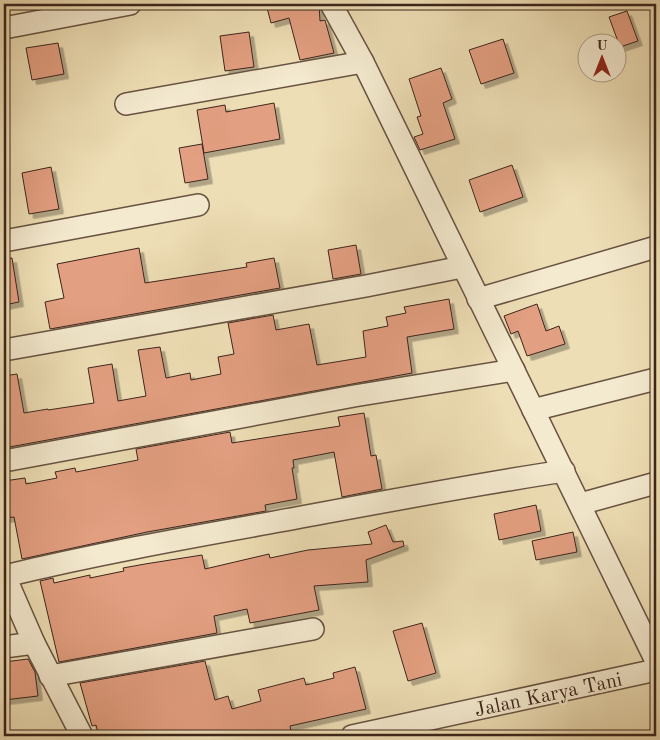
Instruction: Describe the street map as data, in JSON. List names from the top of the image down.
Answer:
{
  "streets": {
    "street": ["Jalan Karya Tani"]
  },
  "north": "top"
}
